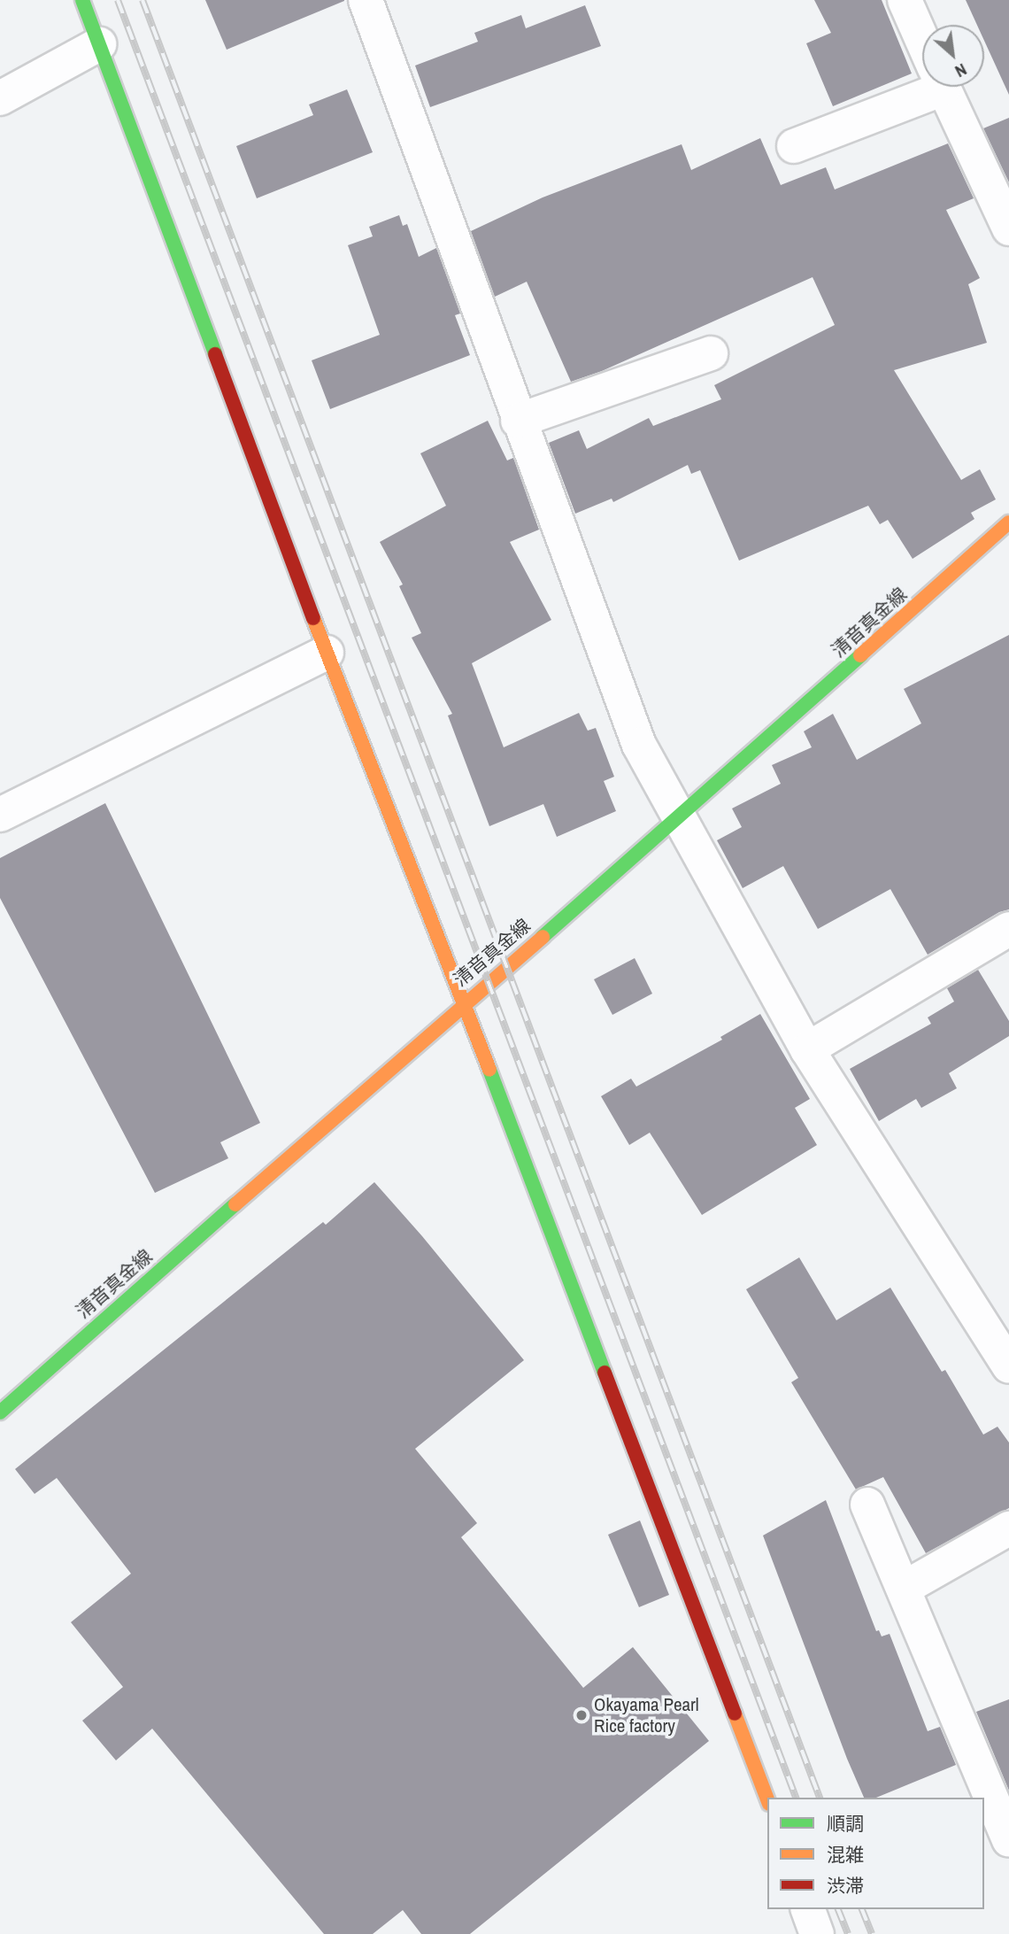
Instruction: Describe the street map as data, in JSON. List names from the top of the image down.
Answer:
{
  "streets": {
    "street": ["清音真金線"]
  },
  "places": ["Okayama Pearl Rice factory"],
  "legend": ["順調", "混雑", "渋滞"],
  "north": "bottom right"
}
